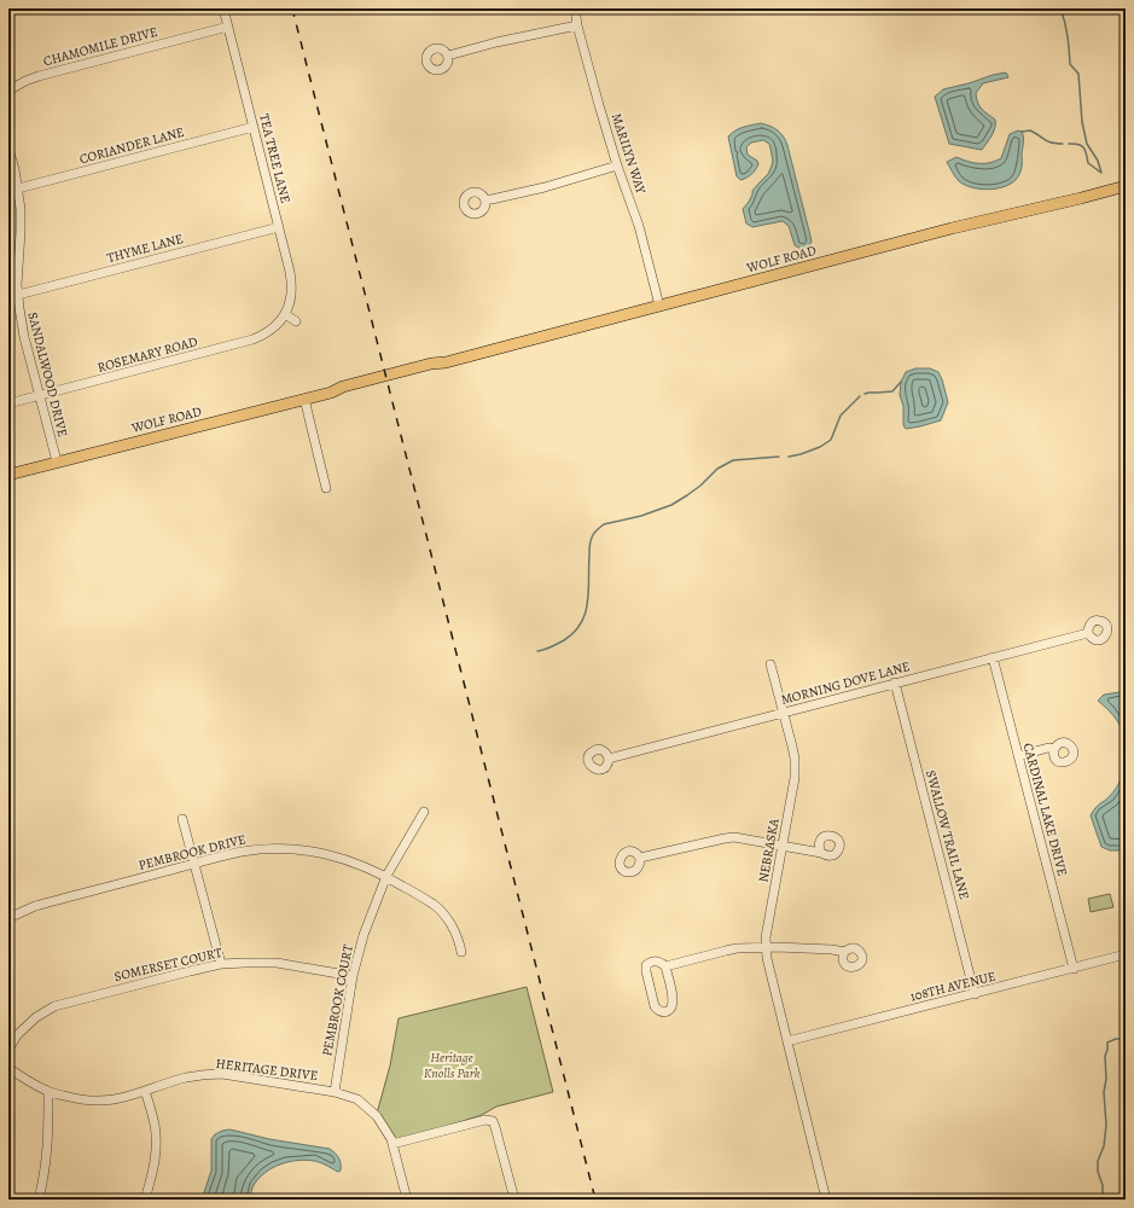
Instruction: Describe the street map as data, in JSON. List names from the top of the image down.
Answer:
{
  "streets": {
    "main road": ["WOLF ROAD"],
    "street": [
      "CHAMOMILE DRIVE",
      "CORIANDER LANE",
      "MARILYN WAY",
      "TEA TREE LANE",
      "THYME LANE",
      "ROSEMARY ROAD",
      "SANDALWOOD DRIVE",
      "MORNING DOVE LANE",
      "CARDINAL LAKE DRIVE",
      "SWALLOW TRAIL LANE",
      "NEBRASKA",
      "PEMBROOK DRIVE",
      "SOMERSET COURT",
      "108TH AVENUE",
      "PEMBROOK COURT",
      "HERITAGE DRIVE"
    ]
  },
  "crossings": [
    ["CHAMOMILE DRIVE", "TEA TREE LANE"],
    ["CORIANDER LANE", "TEA TREE LANE"],
    ["CORIANDER LANE", "SANDALWOOD DRIVE"],
    ["MARILYN WAY", "WOLF ROAD"],
    ["TEA TREE LANE", "THYME LANE"],
    ["TEA TREE LANE", "ROSEMARY ROAD"],
    ["THYME LANE", "SANDALWOOD DRIVE"],
    ["WOLF ROAD", "SANDALWOOD DRIVE"],
    ["ROSEMARY ROAD", "SANDALWOOD DRIVE"],
    ["MORNING DOVE LANE", "CARDINAL LAKE DRIVE"],
    ["MORNING DOVE LANE", "SWALLOW TRAIL LANE"],
    ["MORNING DOVE LANE", "NEBRASKA"],
    ["CARDINAL LAKE DRIVE", "108TH AVENUE"],
    ["SWALLOW TRAIL LANE", "108TH AVENUE"],
    ["NEBRASKA", "108TH AVENUE"],
    ["PEMBROOK DRIVE", "PEMBROOK COURT"],
    ["SOMERSET COURT", "PEMBROOK COURT"],
    ["PEMBROOK COURT", "HERITAGE DRIVE"]
  ],
  "parks": ["Heritage Knolls Park"]
}
